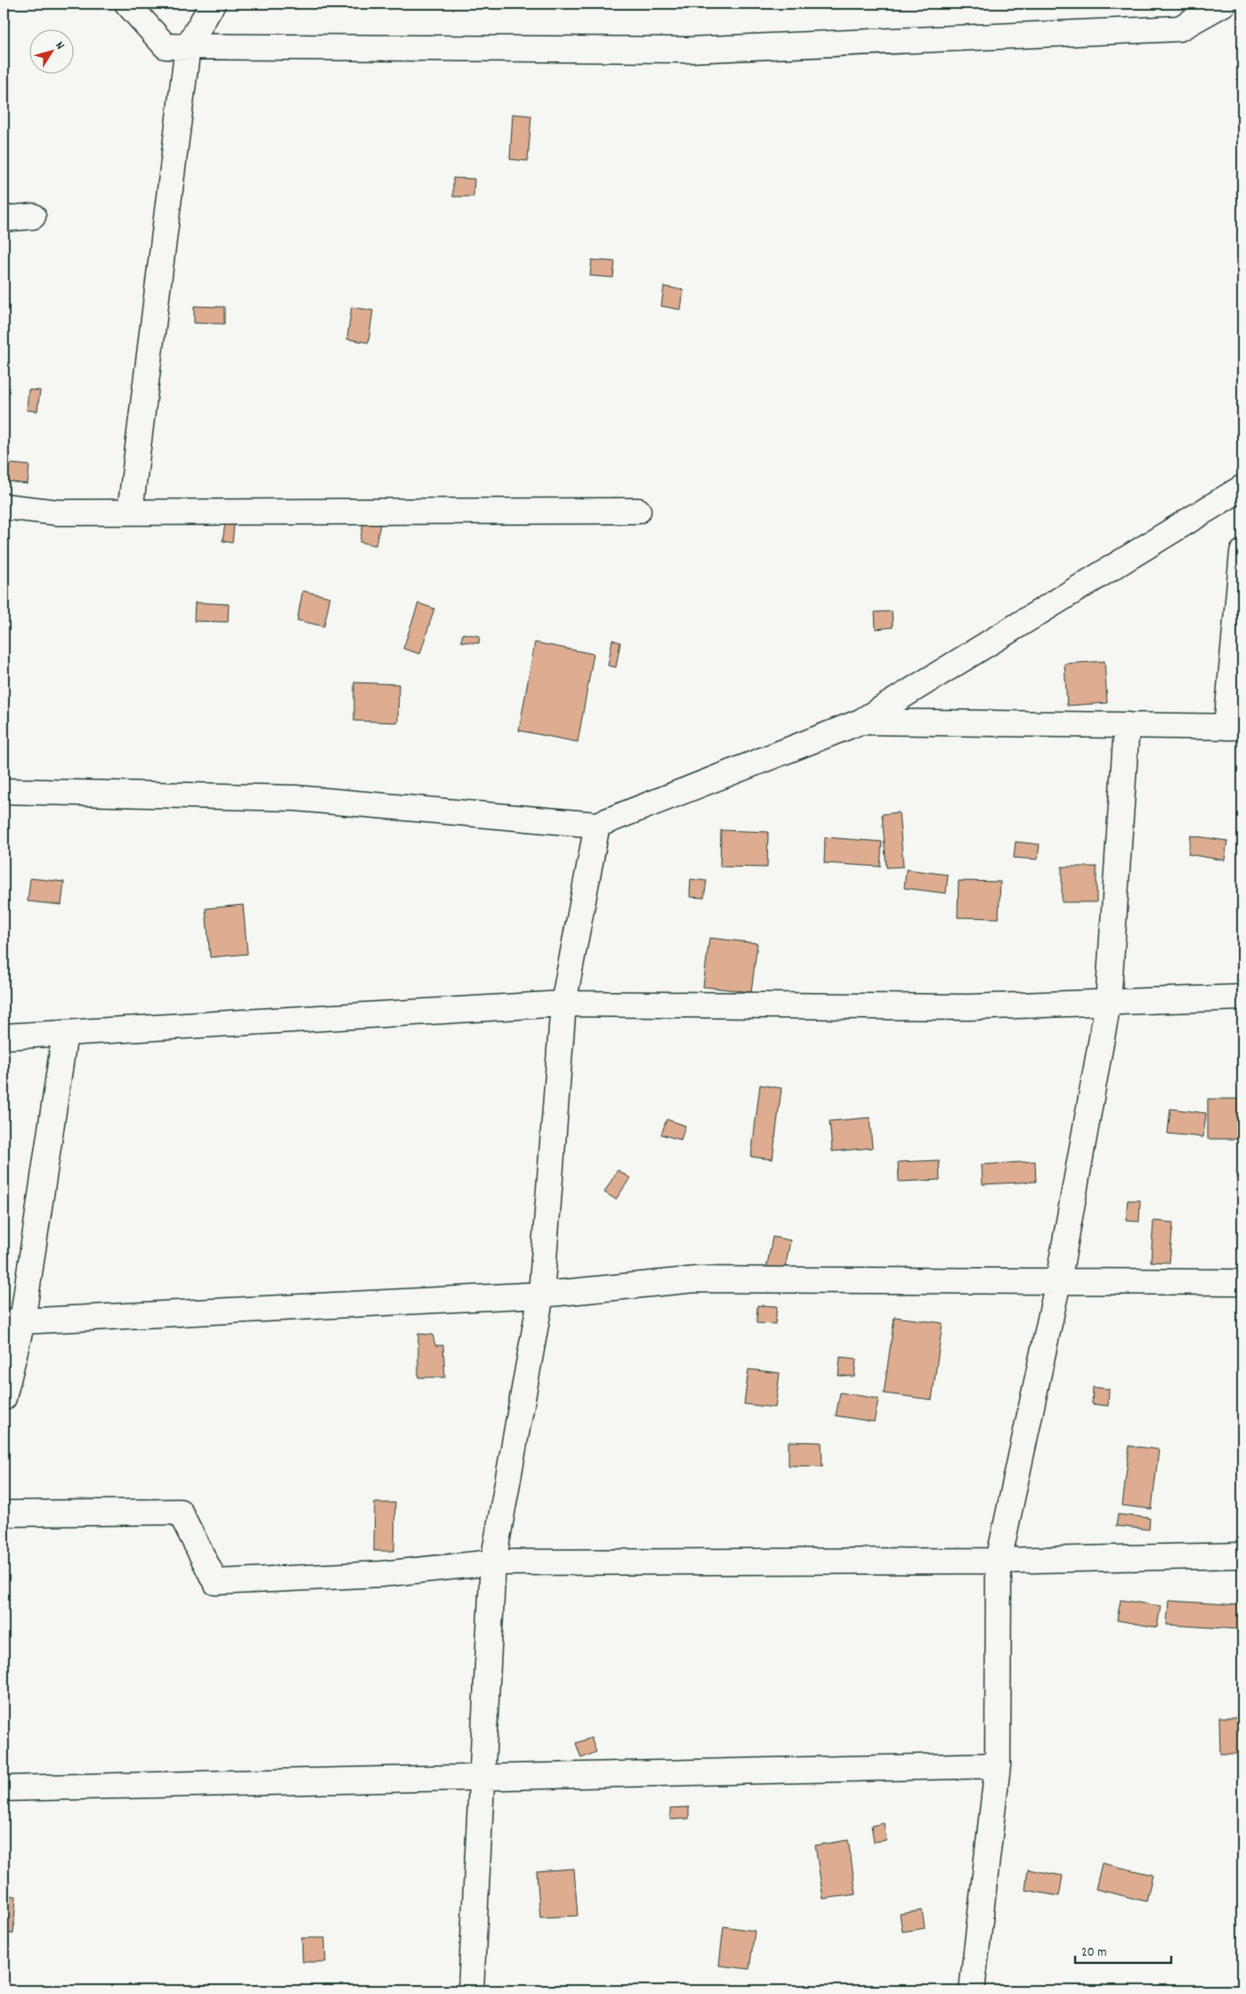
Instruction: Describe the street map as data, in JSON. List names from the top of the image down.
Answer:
{
  "scale_bar": "20 m",
  "north": "top right"
}
